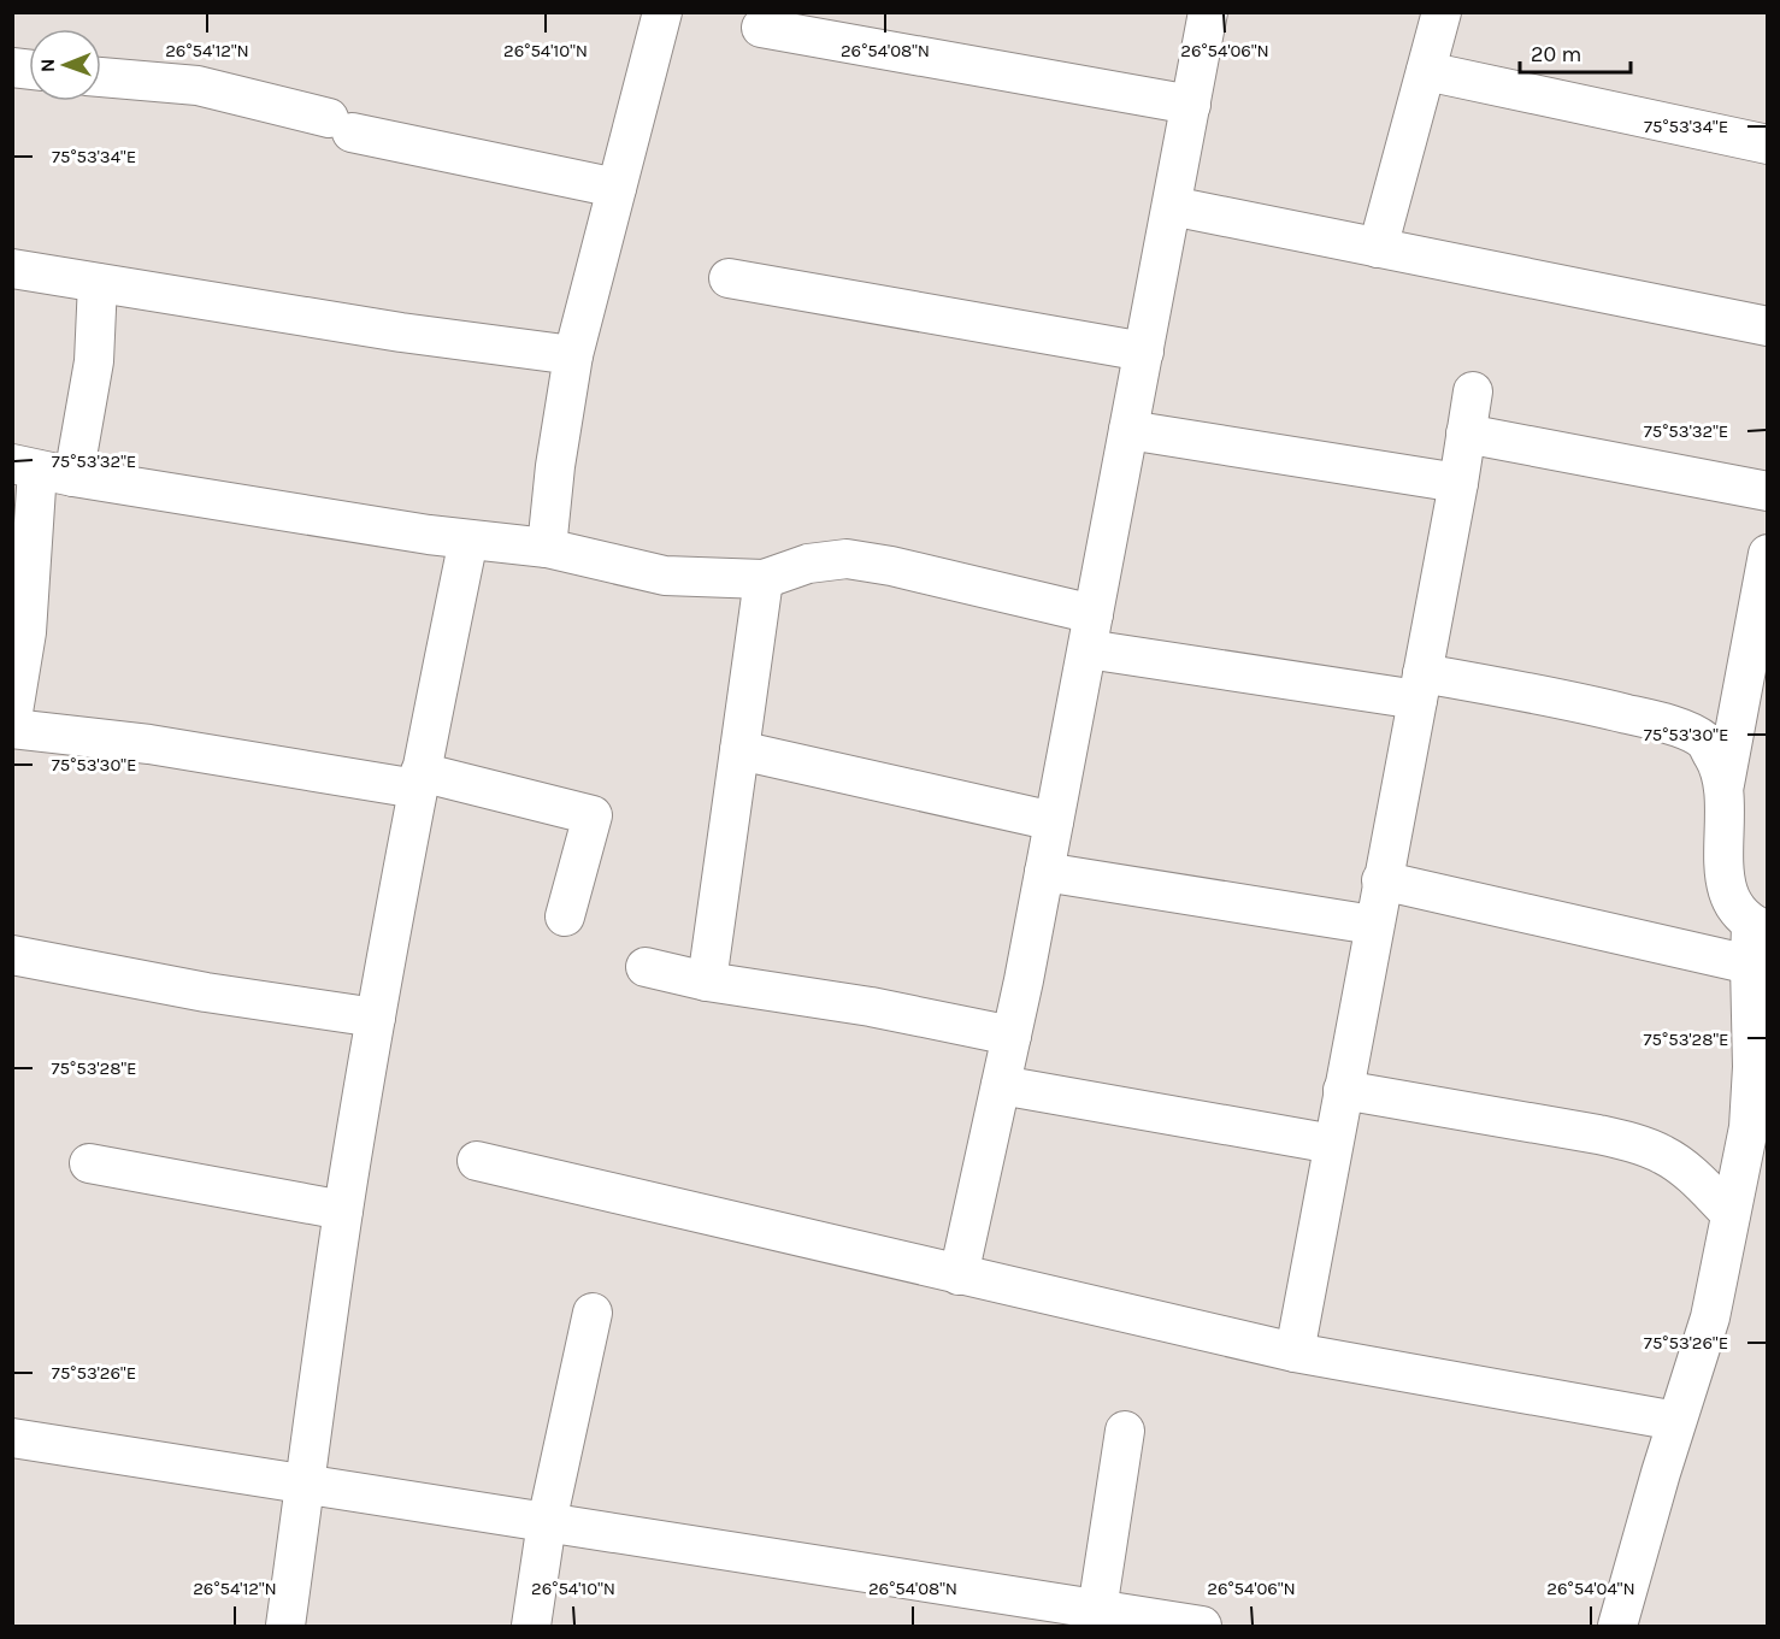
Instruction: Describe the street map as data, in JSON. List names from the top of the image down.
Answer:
{
  "scale_bar": "20 m",
  "north": "left",
  "coordinates": [
    "26°54'12\"N",
    "26°54'10\"N",
    "26°54'08\"N",
    "26°54'06\"N",
    "75°53'34\"E",
    "75°53'32\"E",
    "75°53'30\"E",
    "75°53'28\"E",
    "75°53'26\"E",
    "26°54'04\"N"
  ]
}
